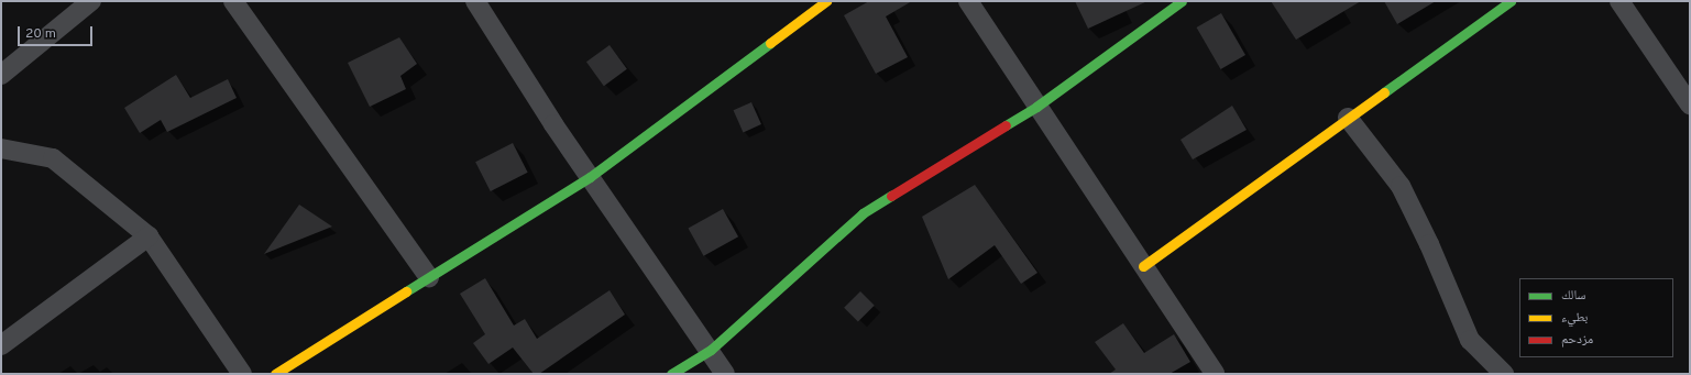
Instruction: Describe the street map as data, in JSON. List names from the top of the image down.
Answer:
{
  "legend": ["سالك", "بطيء", "مزدحم"],
  "scale_bar": "20 m"
}
